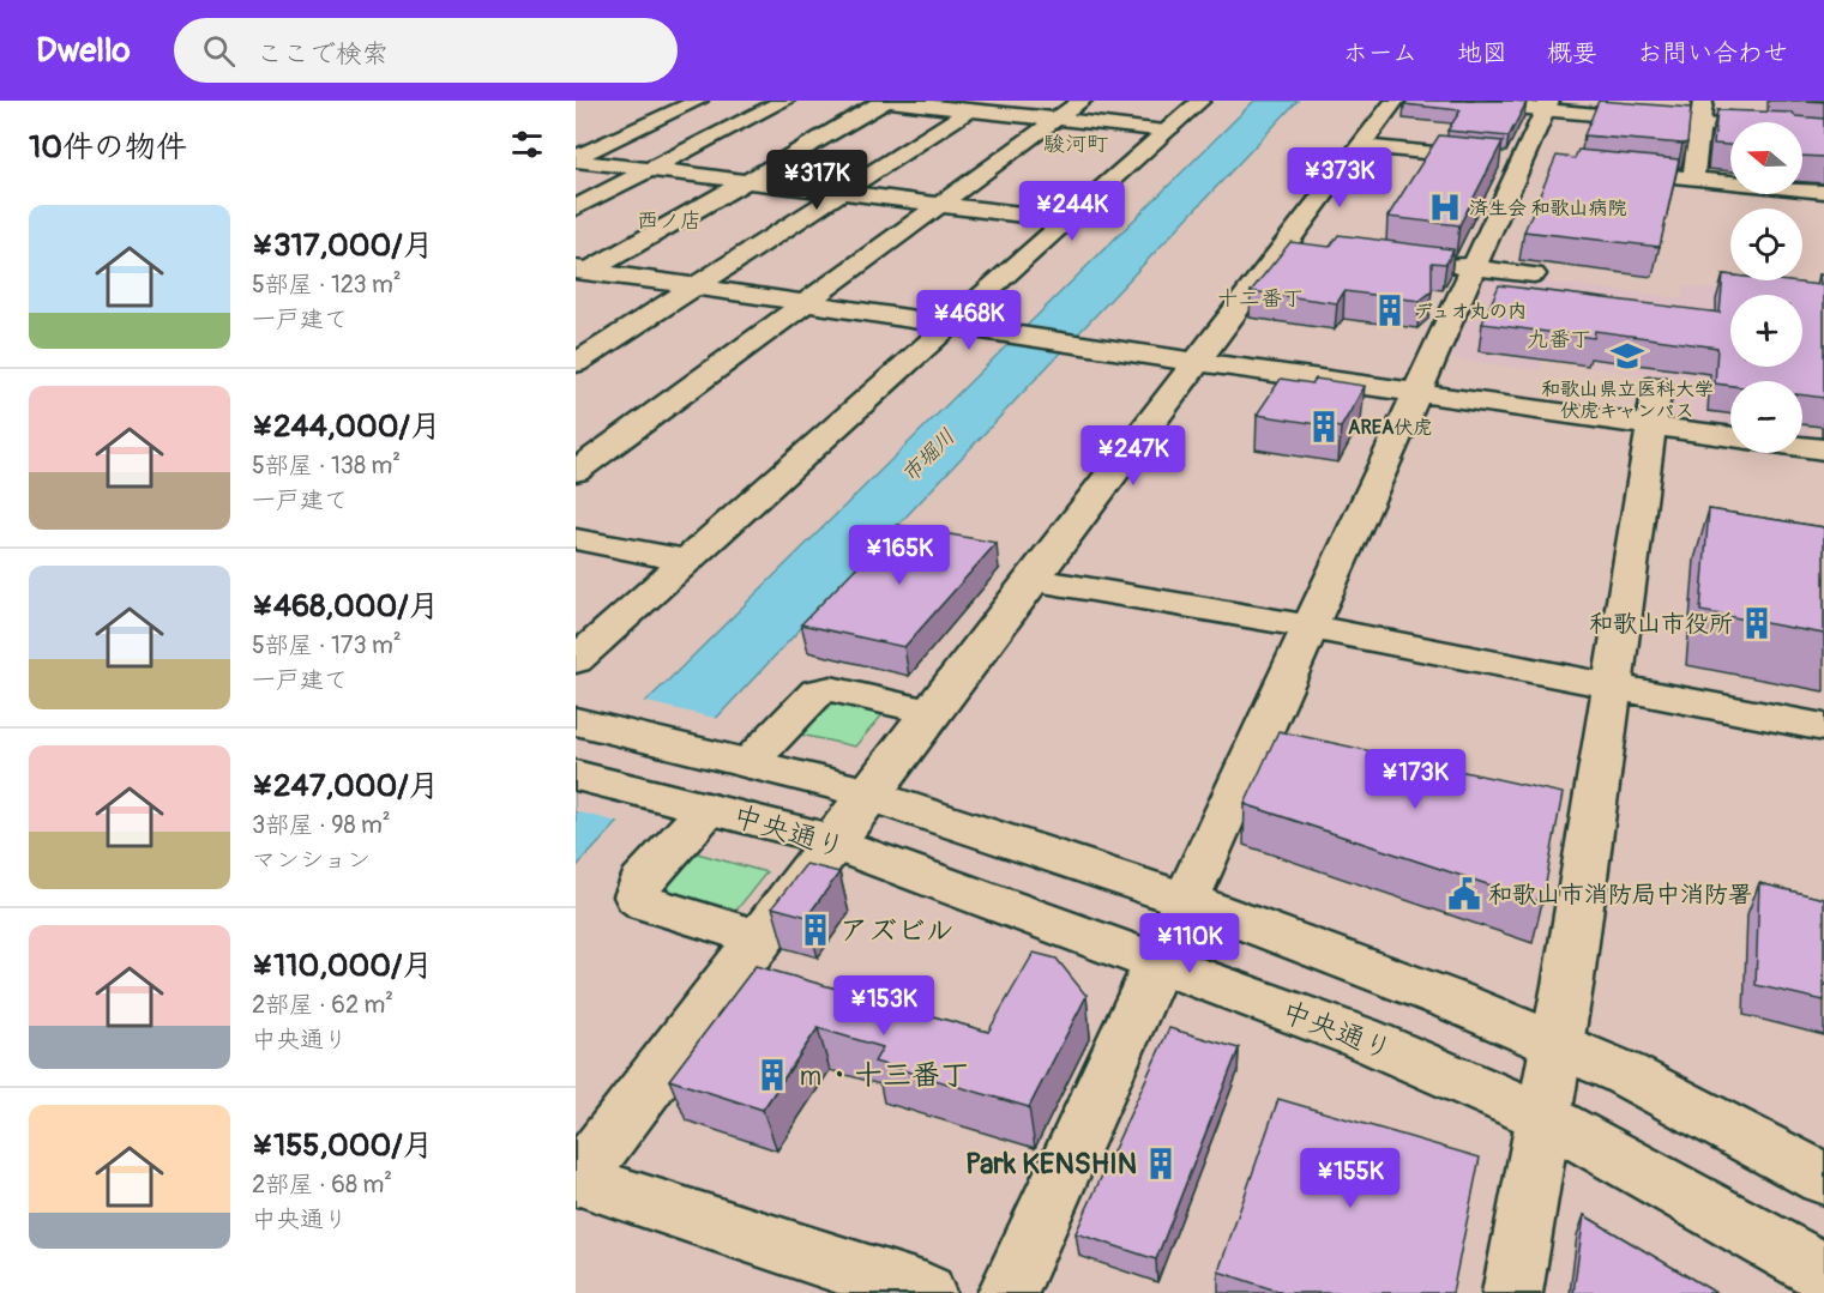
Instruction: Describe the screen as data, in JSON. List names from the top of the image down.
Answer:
{
  "streets": {
    "main road": ["中央通り"]
  },
  "districts": [
    "駿河町",
    "西ノ店",
    "十二番丁",
    "九番丁"
  ],
  "water": ["市堀川"],
  "places": {
    "hospital": ["済生会 和歌山病院"],
    "building": [
      "デュオ丸の内",
      "AREA伏虎",
      "和歌山市役所",
      "アズビル",
      "ｍ・十三番丁",
      "Park KENSHIN"
    ],
    "school or university": ["和歌山県立医科大学 伏虎キャンパス"],
    "public building": ["和歌山市消防局中消防署"]
  },
  "north": "left",
  "page": {
    "header": "Dwello",
    "search": "ここで検索",
    "nav": [
      "ホーム",
      "地図",
      "概要",
      "お問い合わせ"
    ],
    "heading": "10件の物件",
    "map_buttons": ["+", "−"],
    "price": [
      "¥373K",
      "¥317K",
      "¥244K",
      "¥468K",
      "¥247K",
      "¥165K",
      "¥173K",
      "¥110K",
      "¥153K",
      "¥155K"
    ],
    "list": [
      {
        "name": "¥317,000/月",
        "note": "5部屋 · 123 m² · 一戸建て"
      },
      {
        "name": "¥244,000/月",
        "note": "5部屋 · 138 m² · 一戸建て"
      },
      {
        "name": "¥468,000/月",
        "note": "5部屋 · 173 m² · 一戸建て"
      },
      {
        "name": "¥247,000/月",
        "note": "3部屋 · 98 m² · マンション"
      },
      {
        "name": "¥110,000/月",
        "note": "2部屋 · 62 m² · 中央通り"
      },
      {
        "name": "¥155,000/月",
        "note": "2部屋 · 68 m² · 中央通り"
      }
    ]
  }
}
